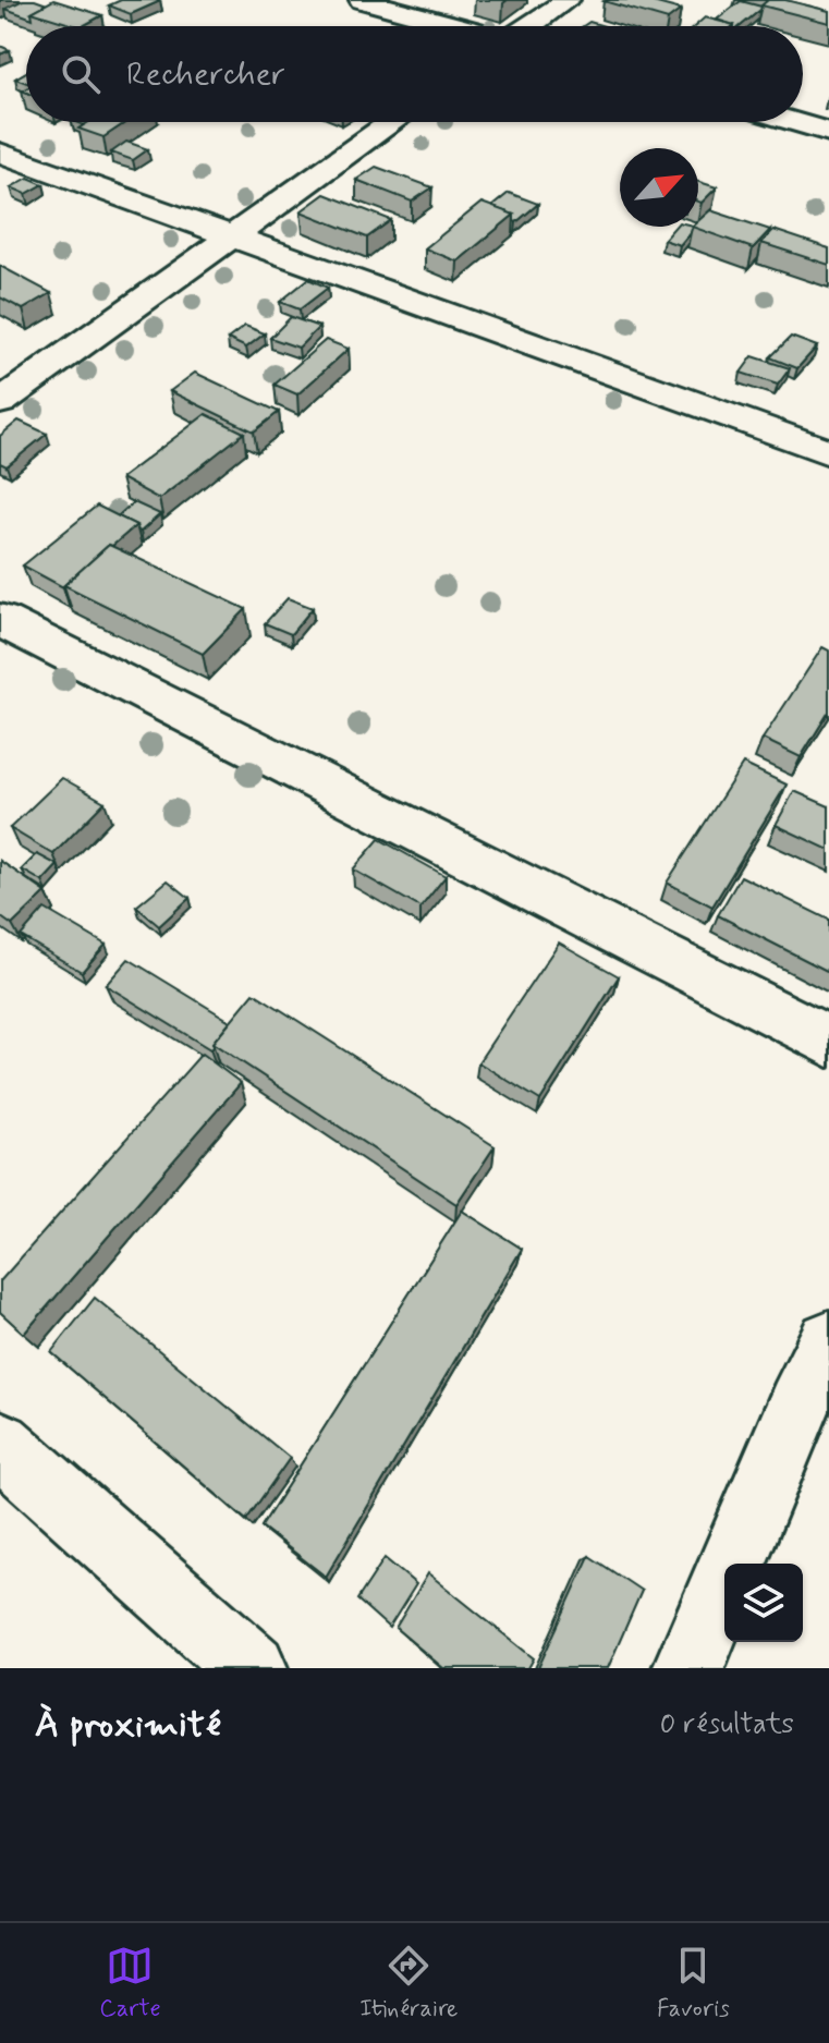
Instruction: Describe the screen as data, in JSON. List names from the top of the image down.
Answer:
{
  "north": "top right",
  "page": {
    "search": "Rechercher",
    "heading": ["À proximité", "0 résultats"],
    "nav": ["Carte", "Itinéraire", "Favoris"]
  }
}
